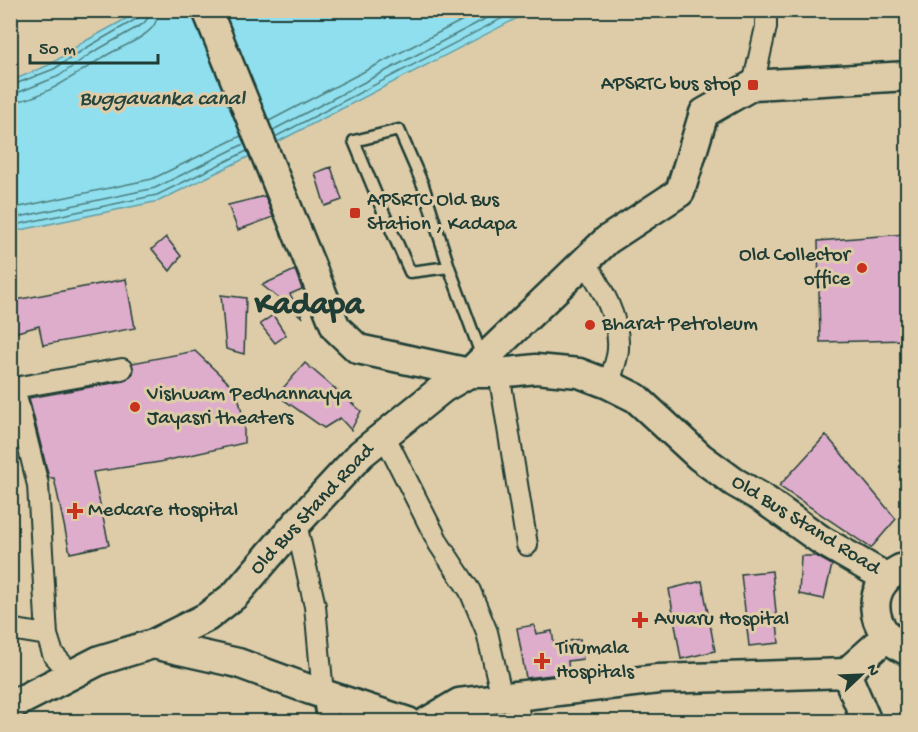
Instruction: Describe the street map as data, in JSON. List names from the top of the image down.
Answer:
{
  "streets": {
    "main road": ["Old Bus Stand Road"]
  },
  "districts": ["Kadapa"],
  "water": ["Buggavanka canal"],
  "places": {
    "transit": ["APSRTC bus stop", "APSRTC Old Bus Station , Kadapa"],
    "other": ["Old Collector office", "Bharat Petroleum", "Vishwam Pedhannayya Jayasri theaters"],
    "health": ["Medcare Hospital", "Avvaru Hospital", "Tirumala Hospitals"]
  },
  "scale_bar": "50 m",
  "north": "top right"
}
